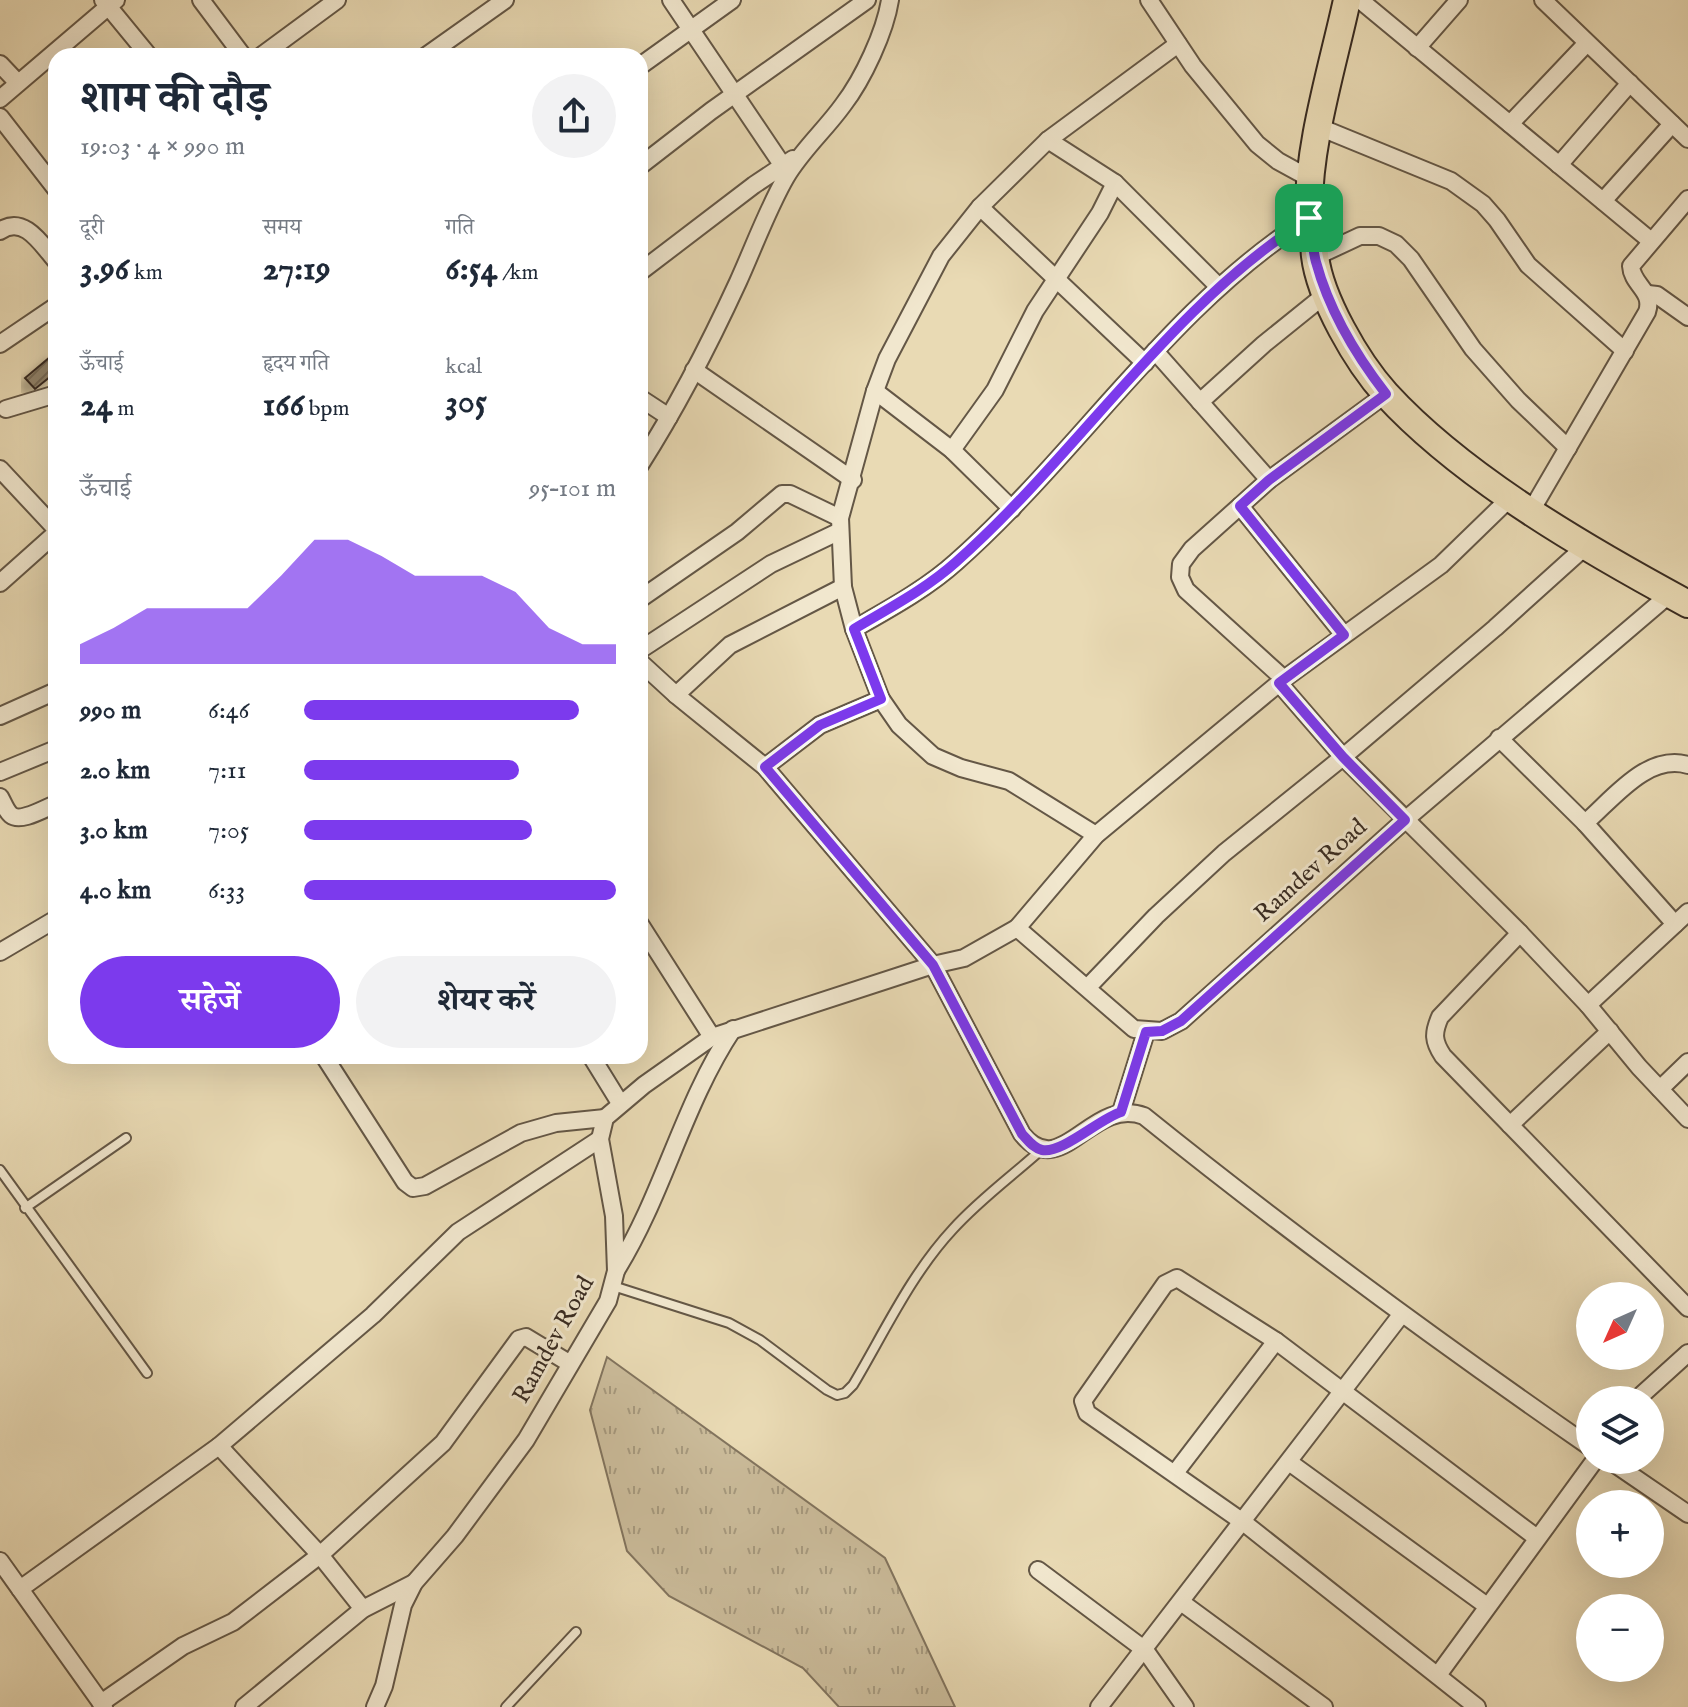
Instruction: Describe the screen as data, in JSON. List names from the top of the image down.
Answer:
{
  "streets": {
    "street": ["Ramdev Road"]
  },
  "north": "bottom left",
  "page": {
    "heading": ["शाम की दौड़", "19:03 · 4 × 990 m"],
    "stats": [
      ["दूरी", "3.96 km"],
      ["समय", "27:19"],
      ["गति", "6:54 /km"],
      ["ऊँचाई", "24 m"],
      ["हृदय गति", "166 bpm"],
      ["kcal", "305"]
    ],
    "chart": ["ऊँचाई", "95–101 m"],
    "list": [
      {
        "name": "990 m",
        "note": "6:46"
      },
      {
        "name": "2.0 km",
        "note": "7:11"
      },
      {
        "name": "3.0 km",
        "note": "7:05"
      },
      {
        "name": "4.0 km",
        "note": "6:33"
      }
    ],
    "buttons": ["सहेजें", "शेयर करें"],
    "map_buttons": ["+", "−"]
  }
}
